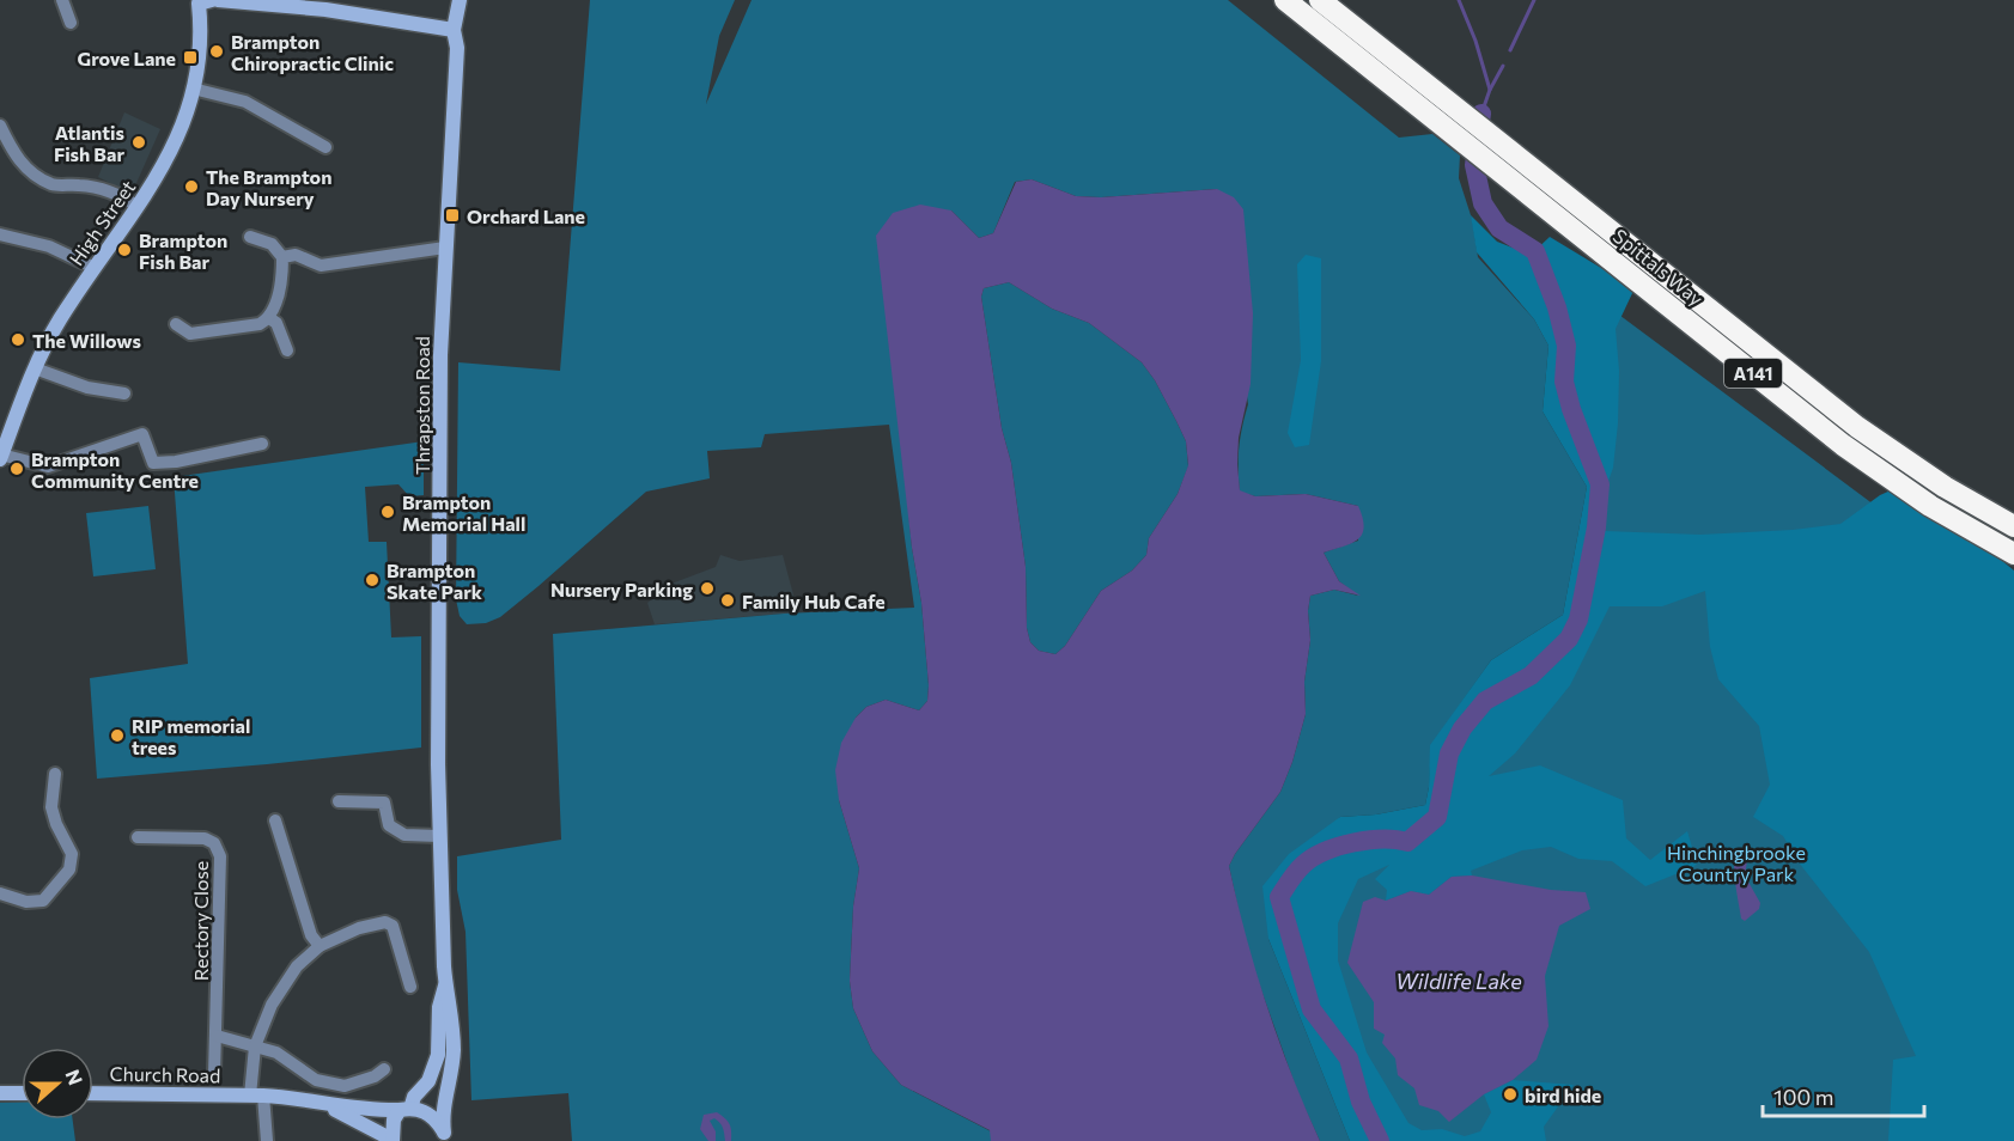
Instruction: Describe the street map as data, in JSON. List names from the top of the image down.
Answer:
{
  "streets": {
    "highway": ["Spittals Way", "A141"],
    "main road": ["High Street", "Thrapston Road", "Church Road"],
    "street": ["Rectory Close"]
  },
  "water": ["Wildlife Lake"],
  "parks": ["Hinchingbrooke Country Park"],
  "places": {
    "other": [
      "Brampton Chiropractic Clinic",
      "Atlantis Fish Bar",
      "The Brampton Day Nursery",
      "Brampton Fish Bar",
      "The Willows",
      "Brampton Community Centre",
      "Brampton Memorial Hall",
      "Brampton Skate Park",
      "Nursery Parking",
      "Family Hub Cafe",
      "RIP memorial trees",
      "bird hide"
    ],
    "transit": ["Grove Lane", "Orchard Lane"]
  },
  "scale_bar": "100 m",
  "north": "right"
}
